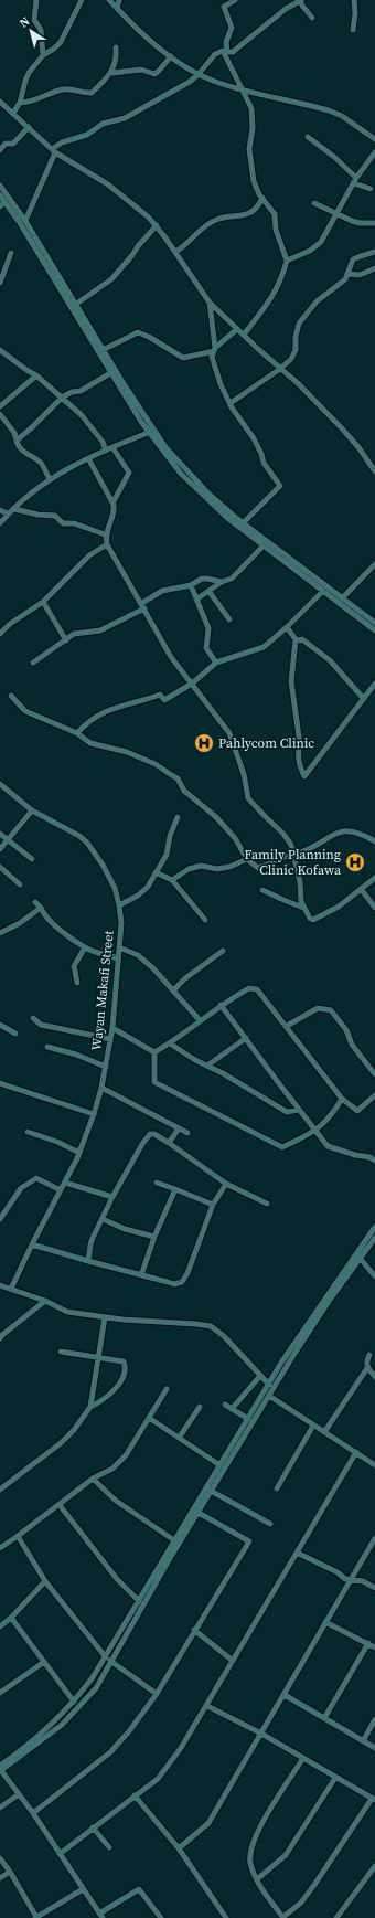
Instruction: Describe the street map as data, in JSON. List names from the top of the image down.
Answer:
{
  "streets": {
    "street": ["Wayan Makafi Street"]
  },
  "places": {
    "hospital": ["Pahlycom Clinic", "Family Planning Clinic Kofawa"]
  },
  "north": "top left"
}
